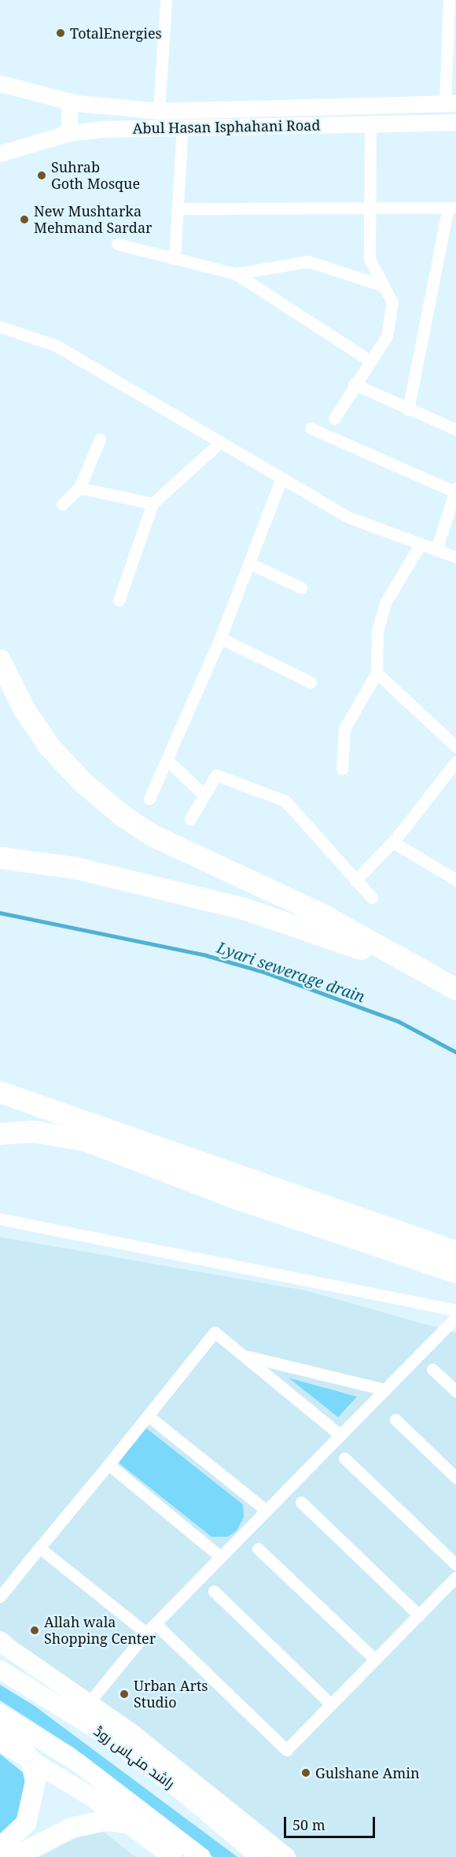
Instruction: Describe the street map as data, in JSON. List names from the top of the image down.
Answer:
{
  "streets": {
    "main road": ["Abul Hasan Isphahani Road", "راشد منہاس روڈ"]
  },
  "water": ["Lyari sewerage drain"],
  "places": [
    "TotalEnergies",
    "Suhrab Goth Mosque",
    "New Mushtarka Mehmand Sardar",
    "Allah wala Shopping Center",
    "Urban Arts Studio",
    "Gulshane Amin"
  ],
  "scale_bar": "50 m"
}
